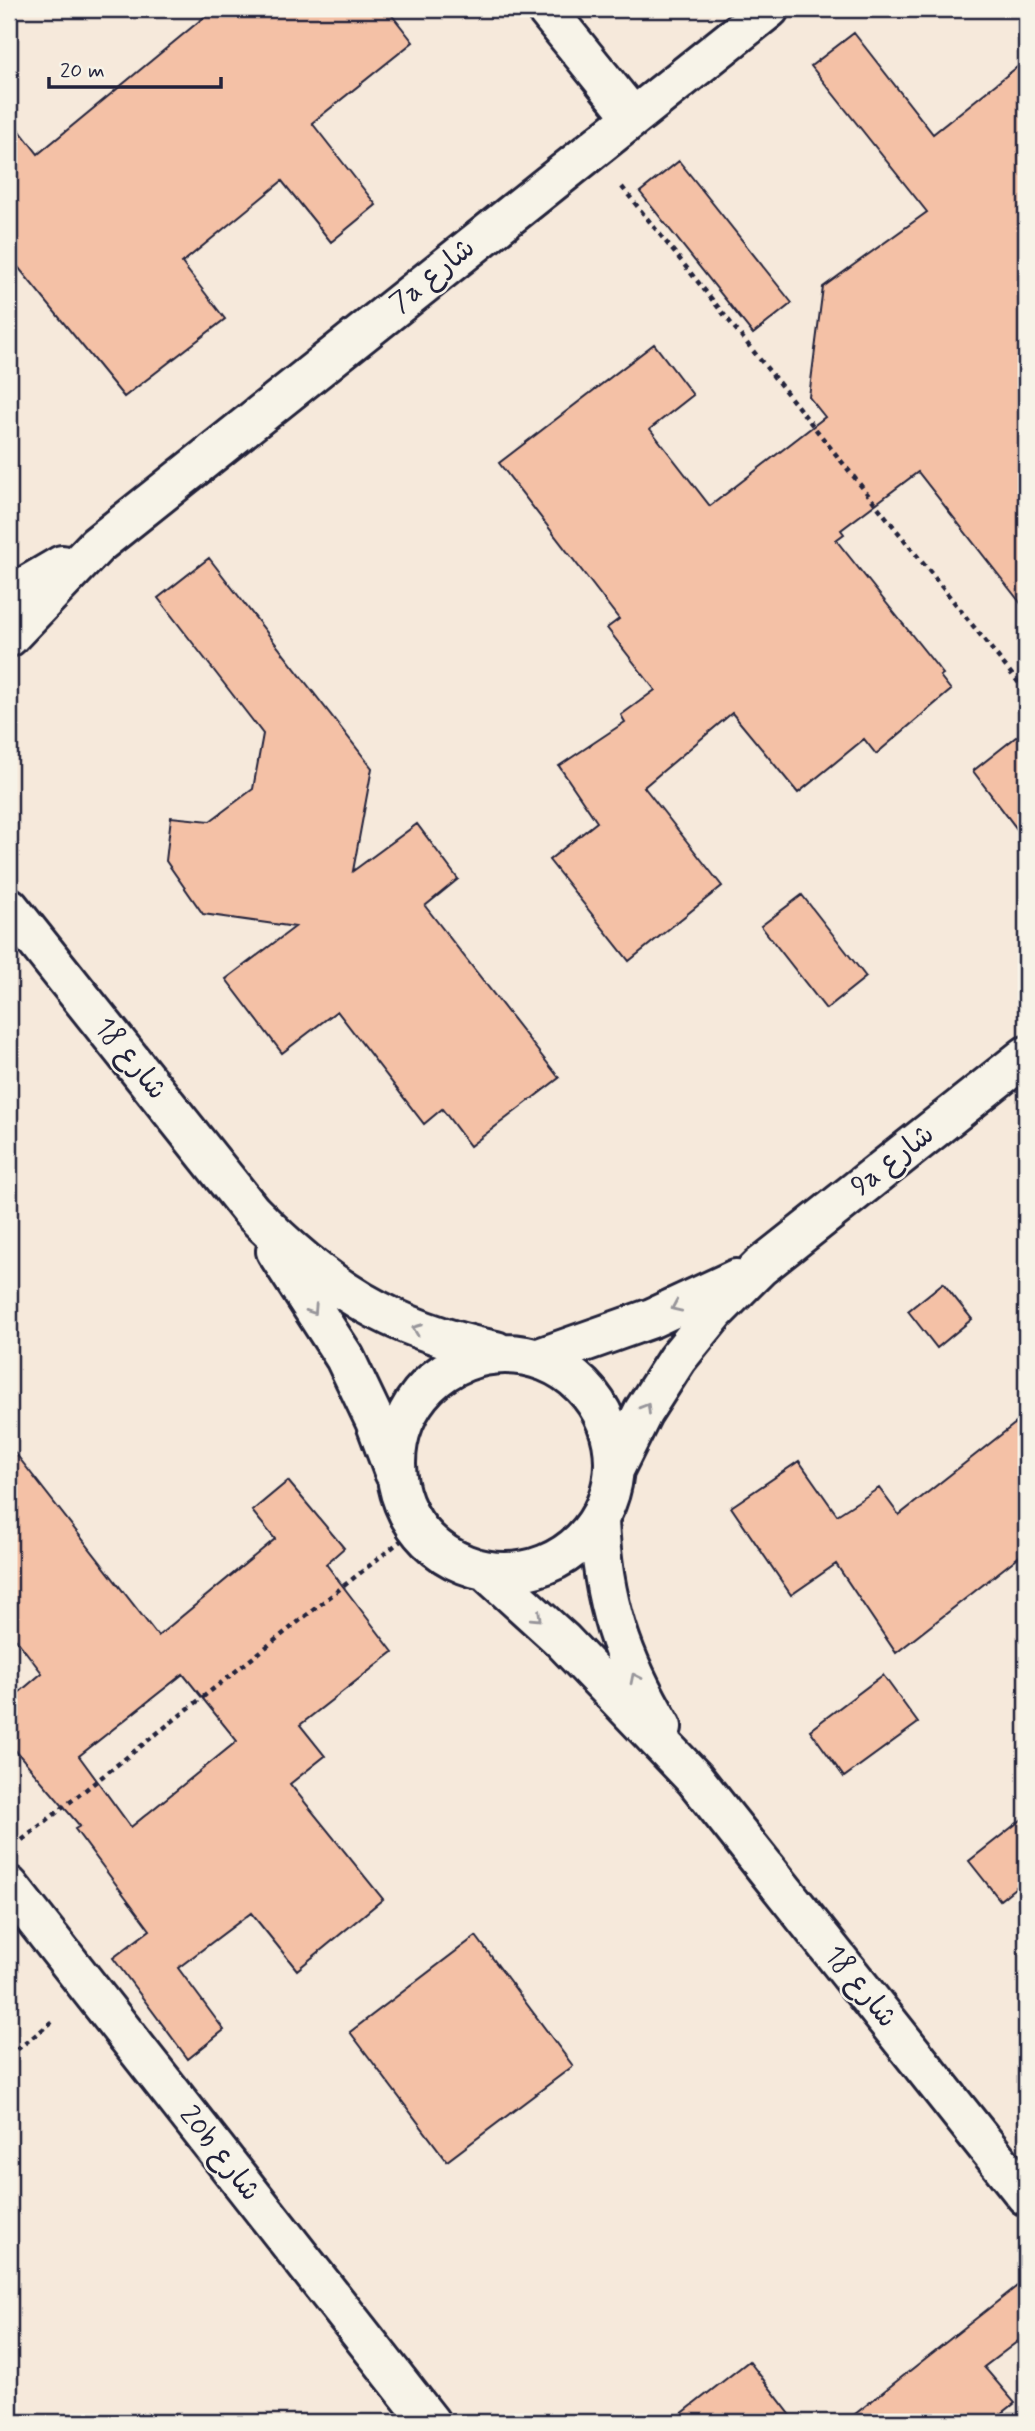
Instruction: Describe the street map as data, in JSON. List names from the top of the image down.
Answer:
{
  "streets": {
    "street": [
      "7a شارع",
      "شارع 18",
      "9a شارع",
      "20b شارع"
    ]
  },
  "crossings": [
    ["شارع 18", "9a شارع"]
  ],
  "scale_bar": "20 m"
}
